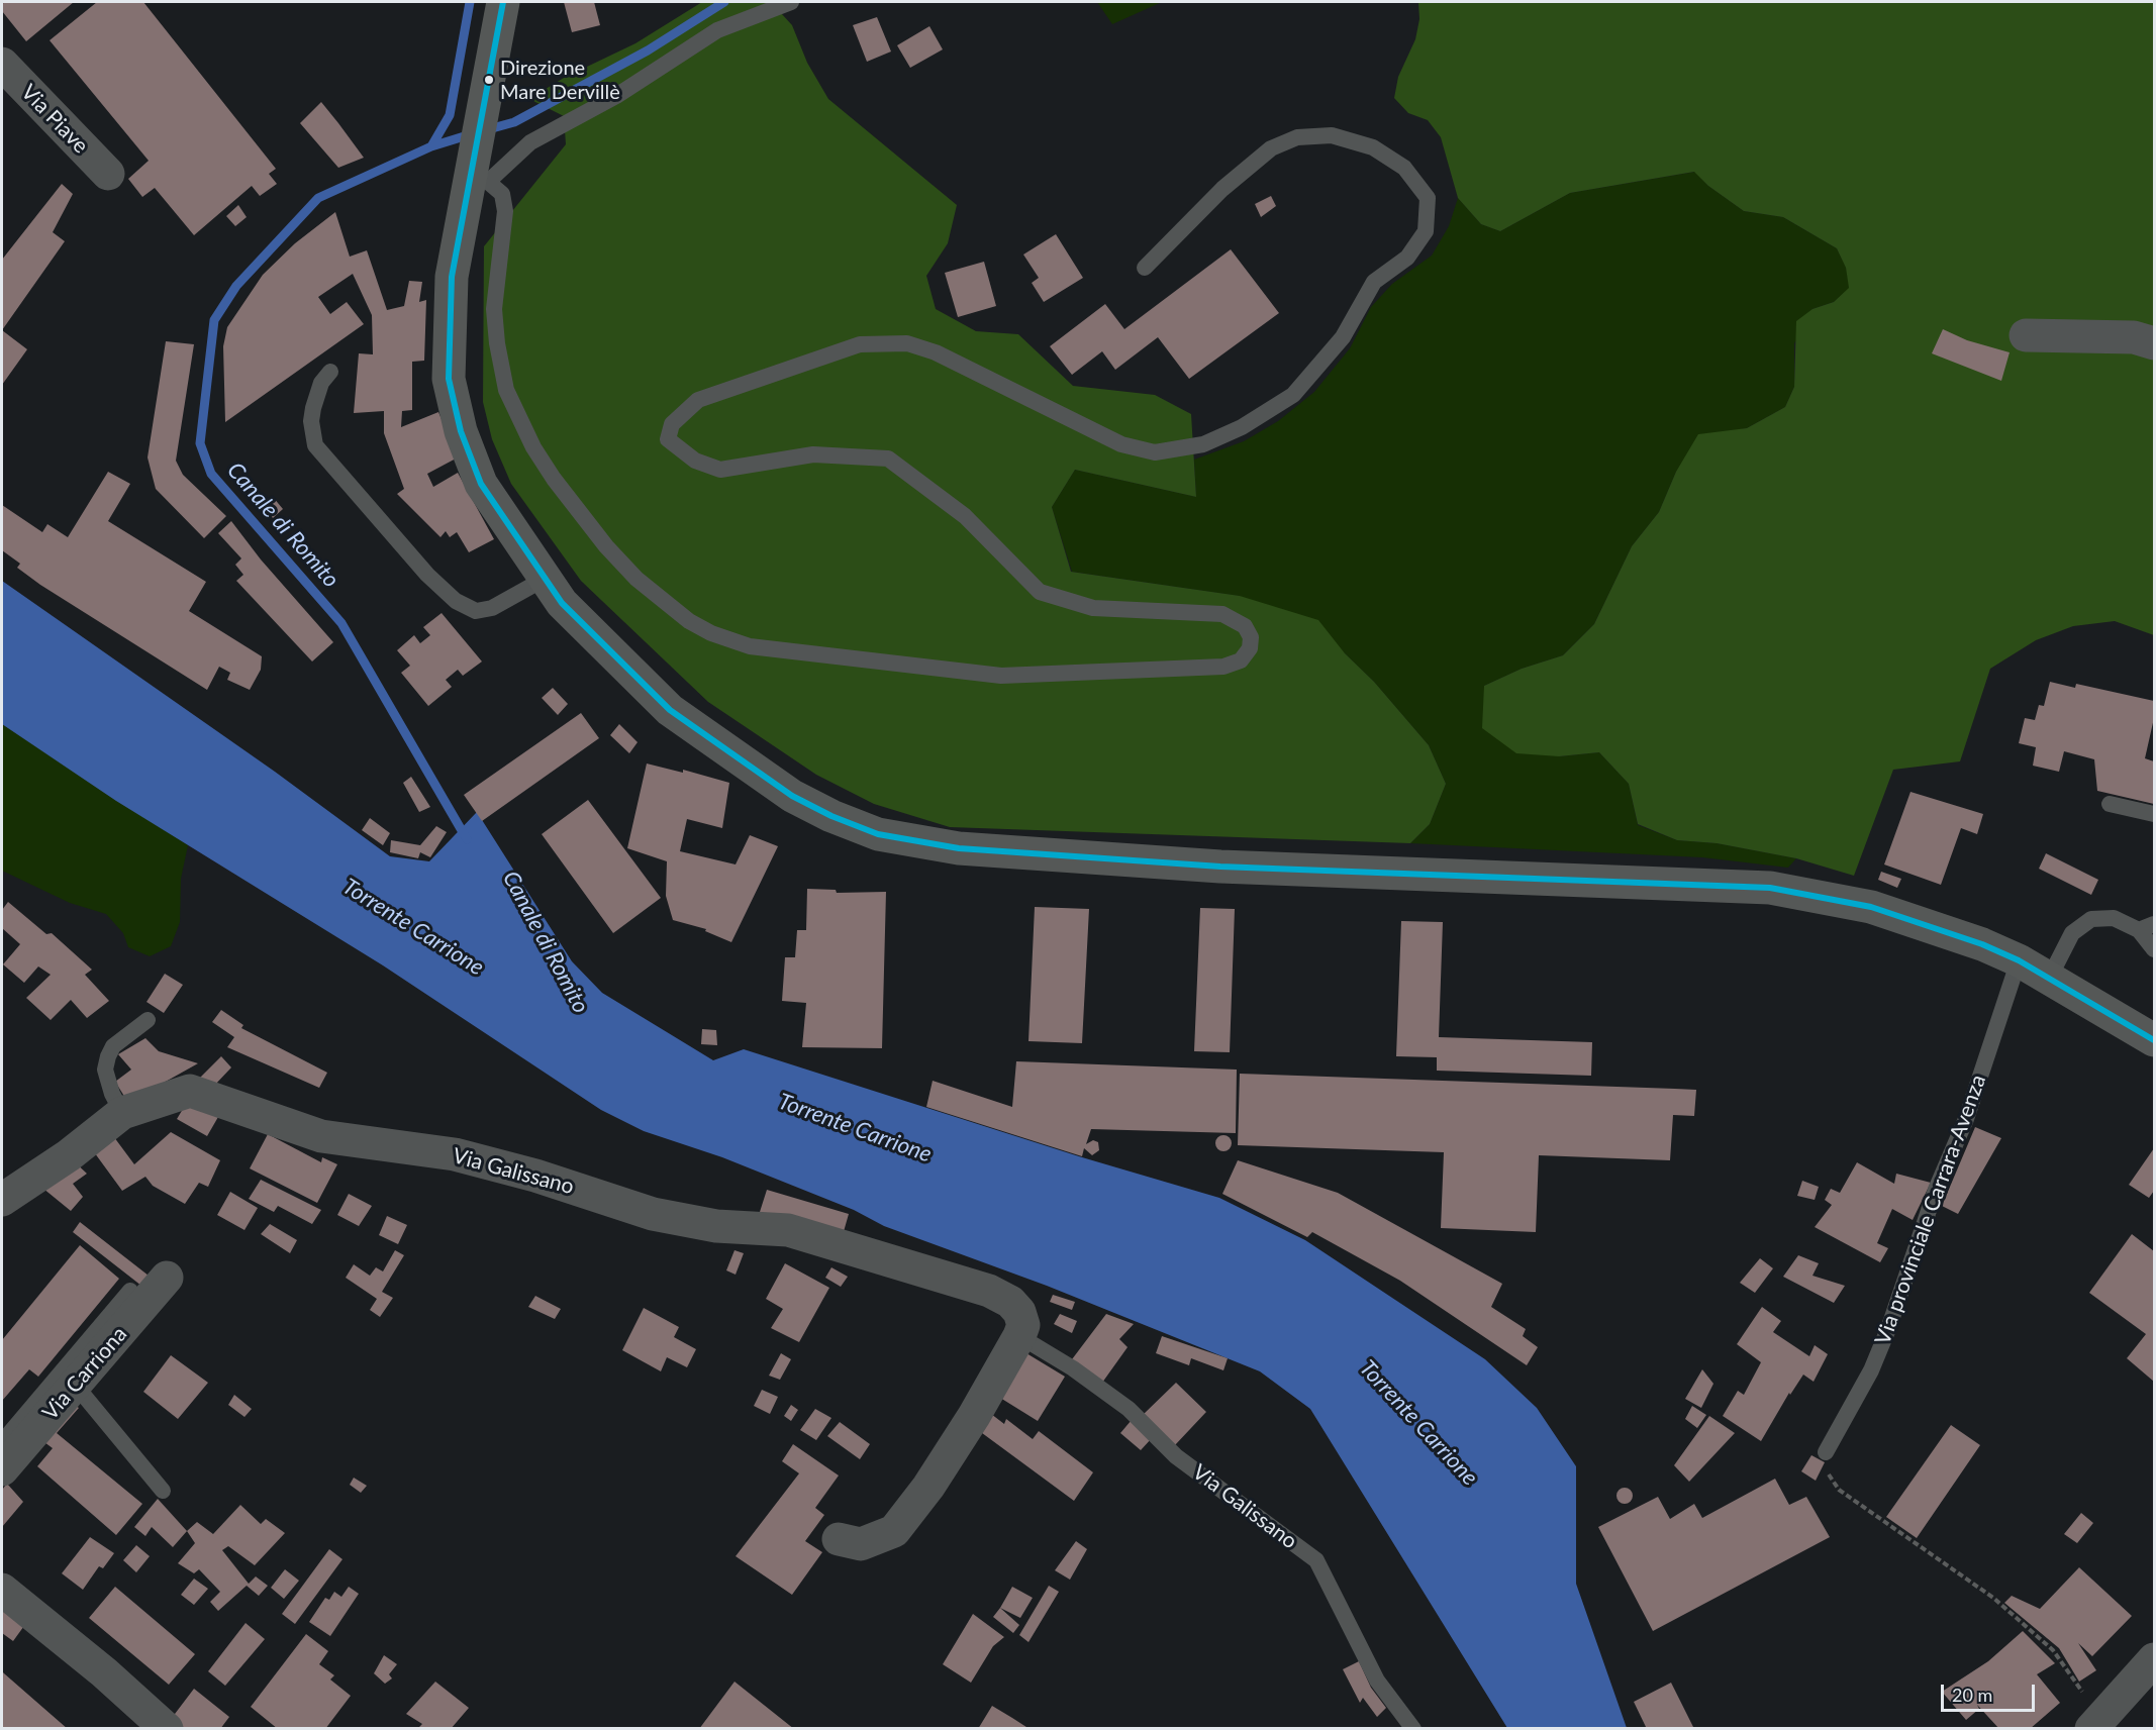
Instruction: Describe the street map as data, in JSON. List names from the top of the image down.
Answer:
{
  "streets": {
    "street": ["Via Piave", "Via Galissano", "Via Carriona"],
    "lane": ["Via provinciale Carrara-Avenza"]
  },
  "water": ["Canale di Romito", "Torrente Carrione"],
  "places": ["Direzione Mare Dervillè"],
  "scale_bar": "20 m"
}
